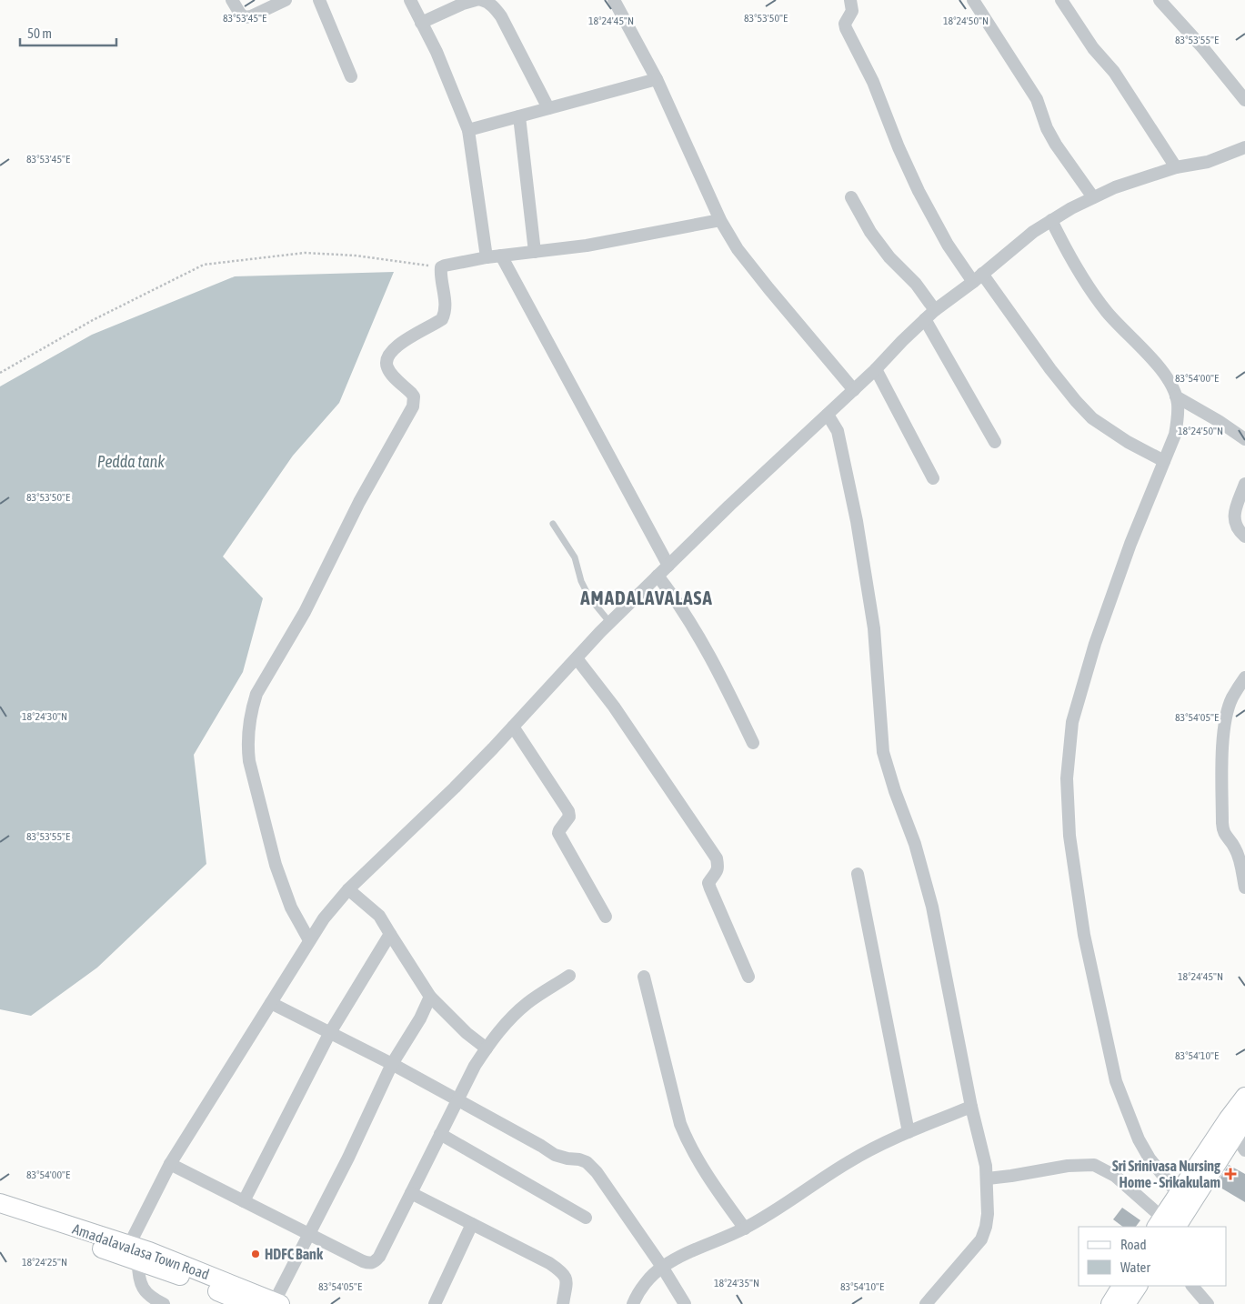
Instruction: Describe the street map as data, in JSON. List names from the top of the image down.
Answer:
{
  "streets": {
    "main road": ["Amadalavalasa Town Road"]
  },
  "districts": ["AMADALAVALASA"],
  "water": ["Pedda tank"],
  "places": {
    "health": ["Sri Srinivasa Nursing Home - Srikakulam"],
    "other": ["HDFC Bank"]
  },
  "legend": ["Road", "Water"],
  "scale_bar": "50 m",
  "coordinates": [
    "83°53'45\"E",
    "83°53'50\"E",
    "18°24'45\"N",
    "18°24'50\"N",
    "83°53'55\"E",
    "83°54'00\"E",
    "18°24'30\"N",
    "83°54'05\"E",
    "83°54'10\"E",
    "18°24'25\"N",
    "18°24'35\"N"
  ]
}
